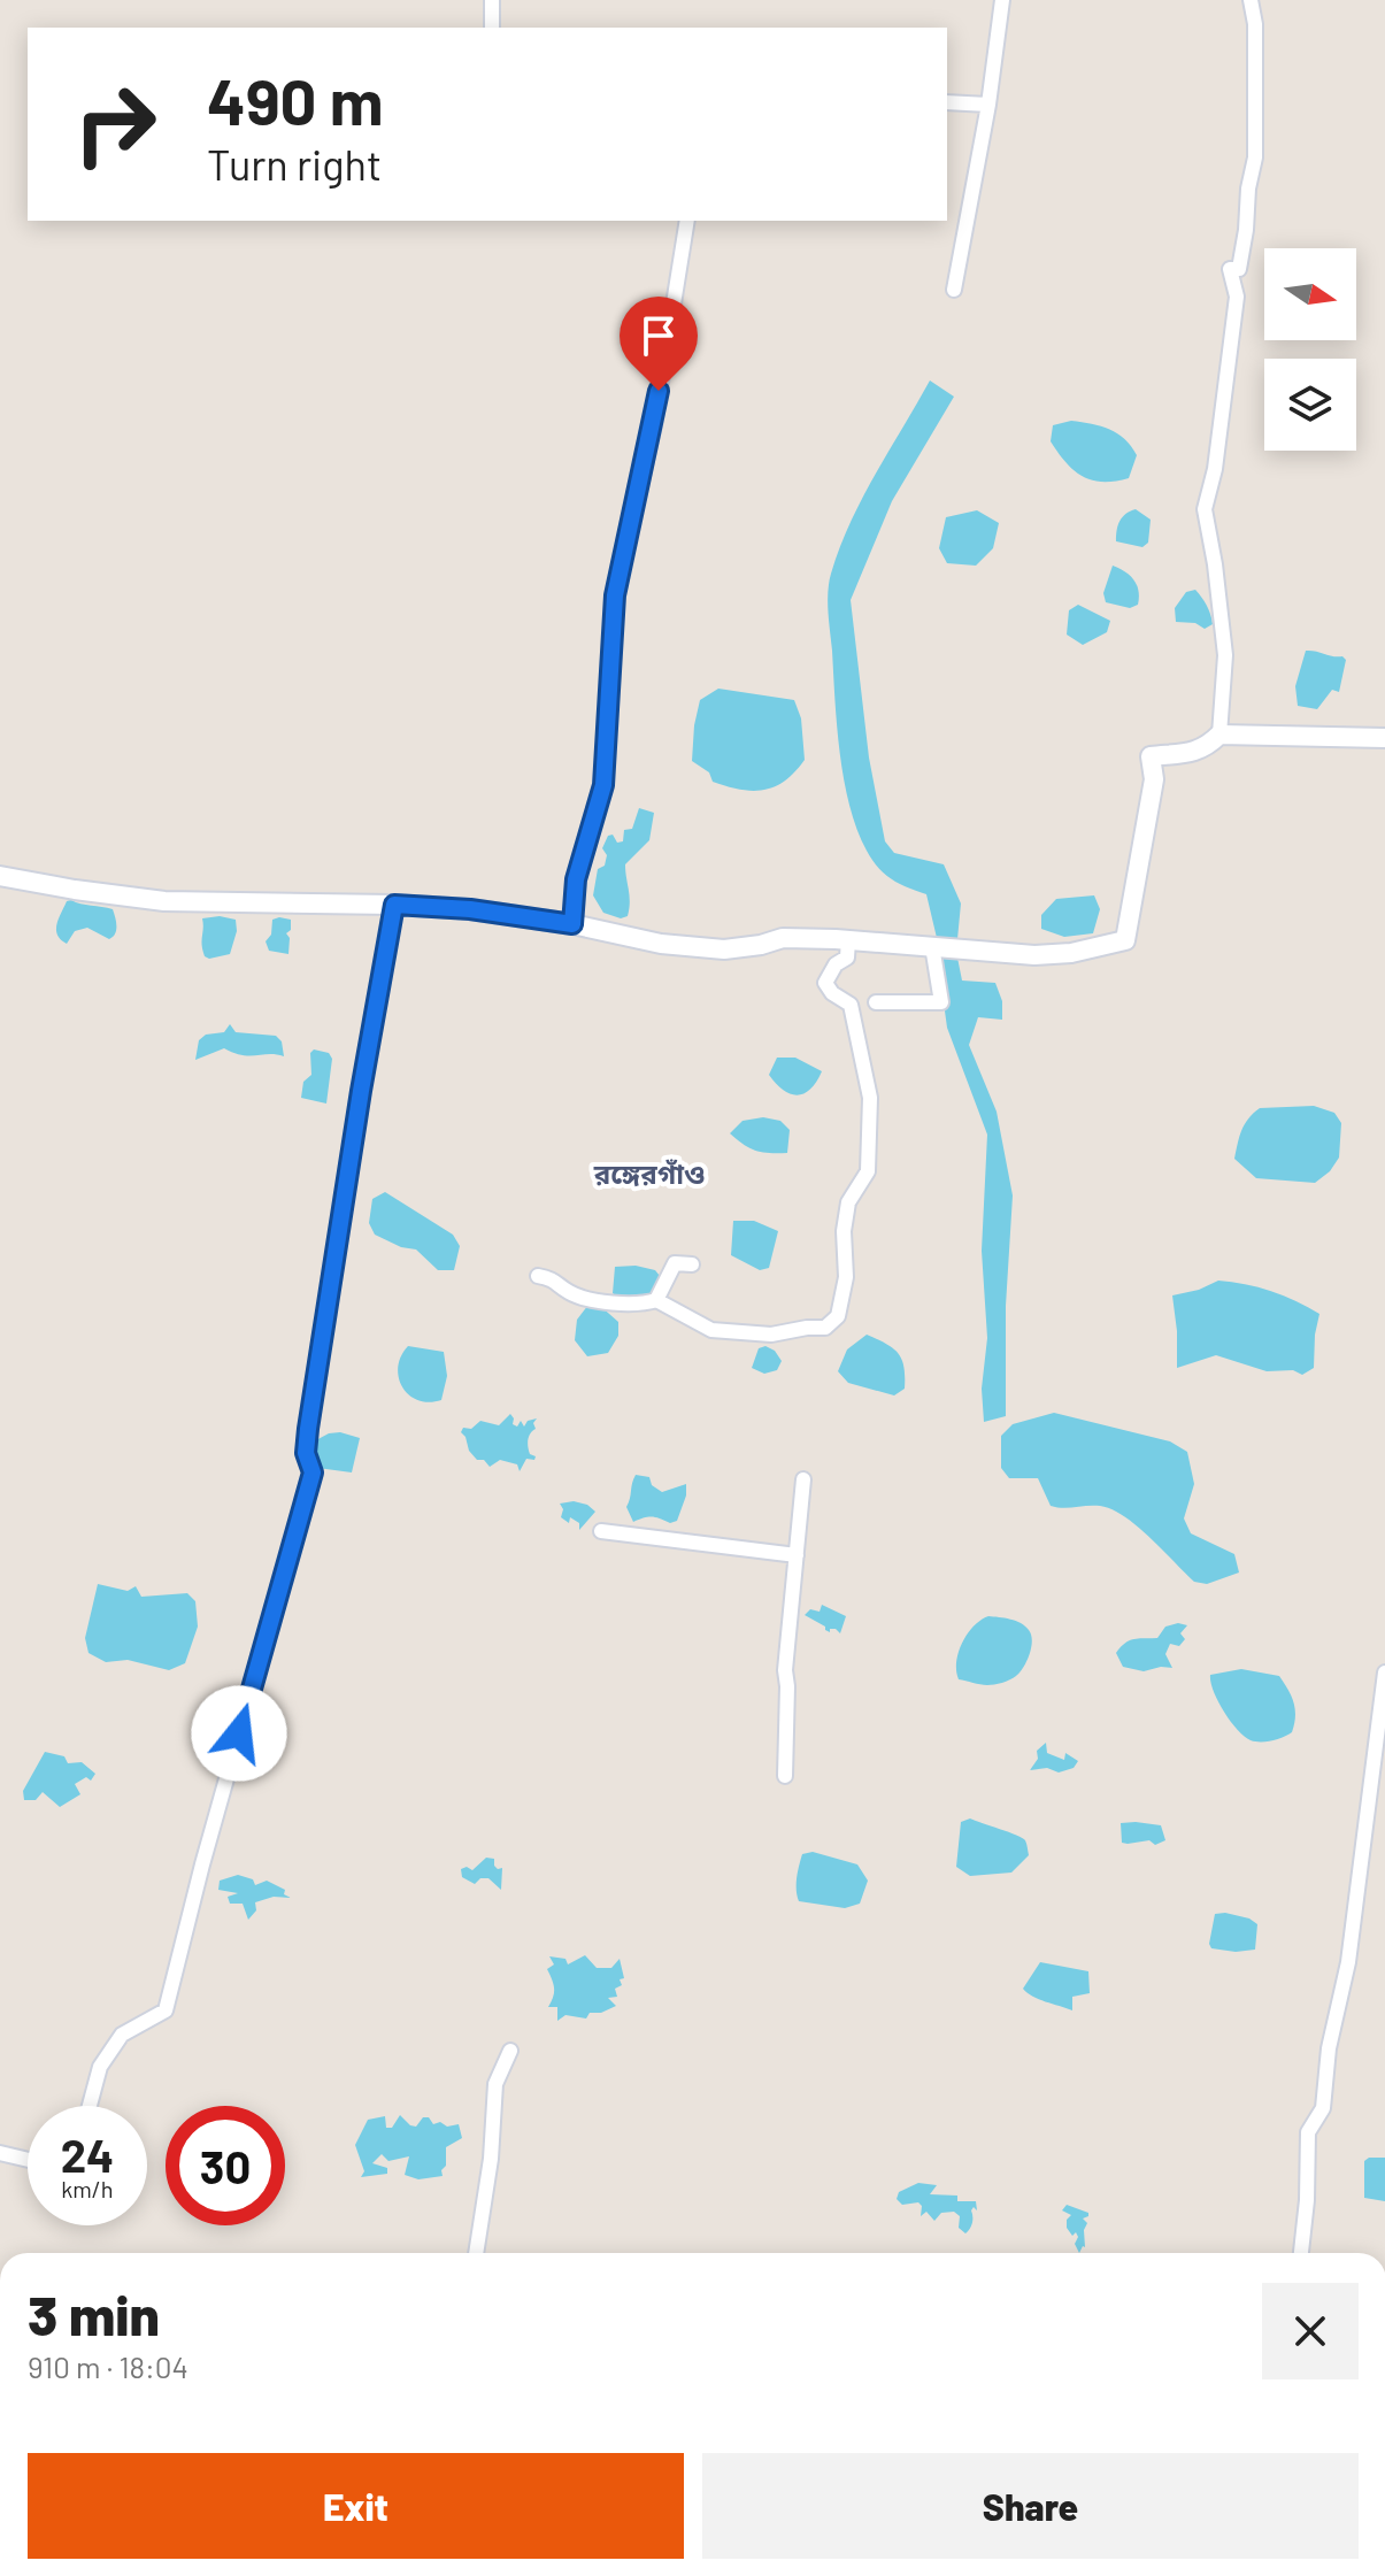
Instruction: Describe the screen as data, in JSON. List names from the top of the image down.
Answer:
{
  "districts": ["রঙ্গেরগাঁও"],
  "north": "right",
  "page": {
    "turn": ["490 m", "Turn right"],
    "speed": "24 km/h",
    "limit": "30",
    "heading": ["3 min", "910 m · 18:04"],
    "buttons": ["Exit", "Share"]
  }
}
